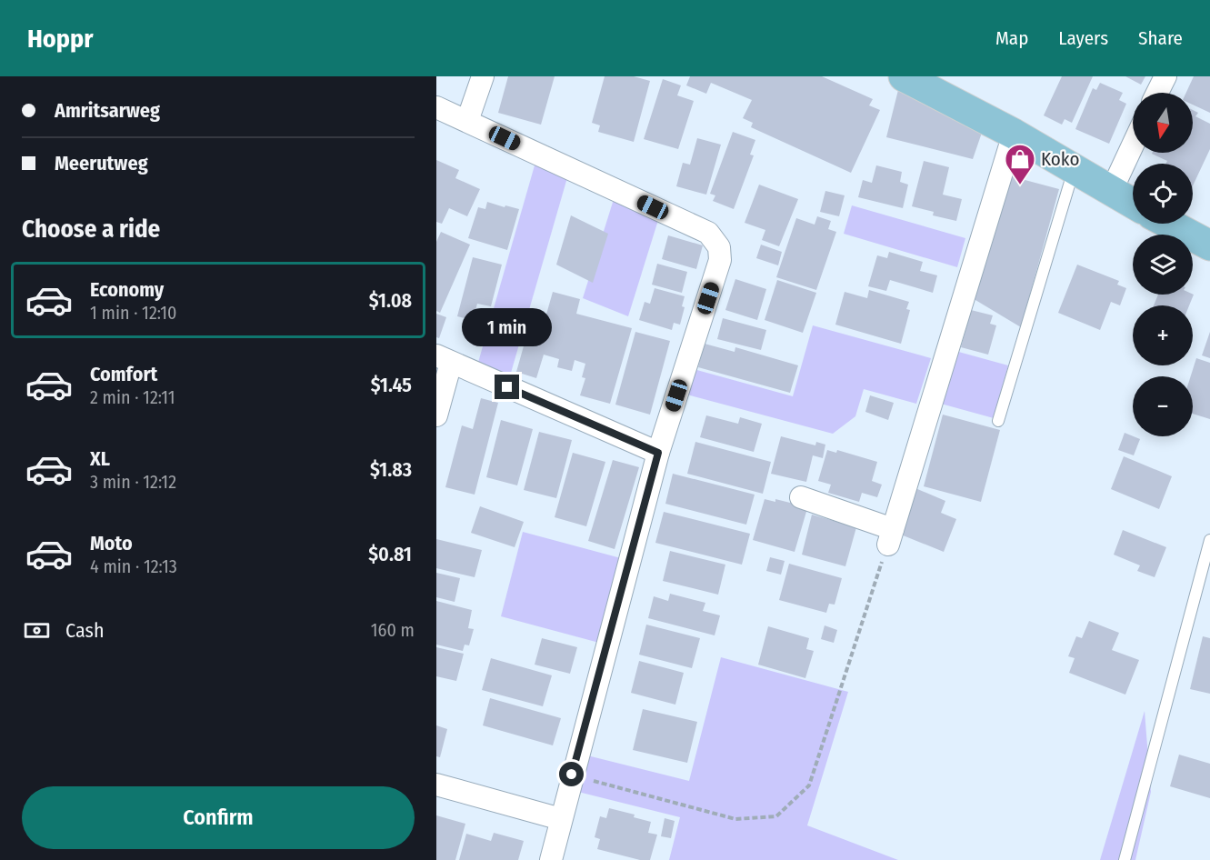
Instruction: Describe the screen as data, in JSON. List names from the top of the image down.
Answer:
{
  "places": {
    "shop": ["Koko"]
  },
  "north": "bottom",
  "page": {
    "header": "Hoppr",
    "nav": ["Map", "Layers", "Share"],
    "banner": ["Amritsarweg", "Meerutweg"],
    "map_buttons": ["+", "−"],
    "heading": "Choose a ride",
    "list": [
      {
        "name": "Economy",
        "note": "1 min · 12:10",
        "value": "$1.08"
      },
      {
        "name": "Comfort",
        "note": "2 min · 12:11",
        "value": "$1.45"
      },
      {
        "name": "XL",
        "note": "3 min · 12:12",
        "value": "$1.83"
      },
      {
        "name": "Moto",
        "note": "4 min · 12:13",
        "value": "$0.81"
      }
    ],
    "bubble": "1 min",
    "pay": ["Cash", "160 m"],
    "buttons": "Confirm"
  }
}
